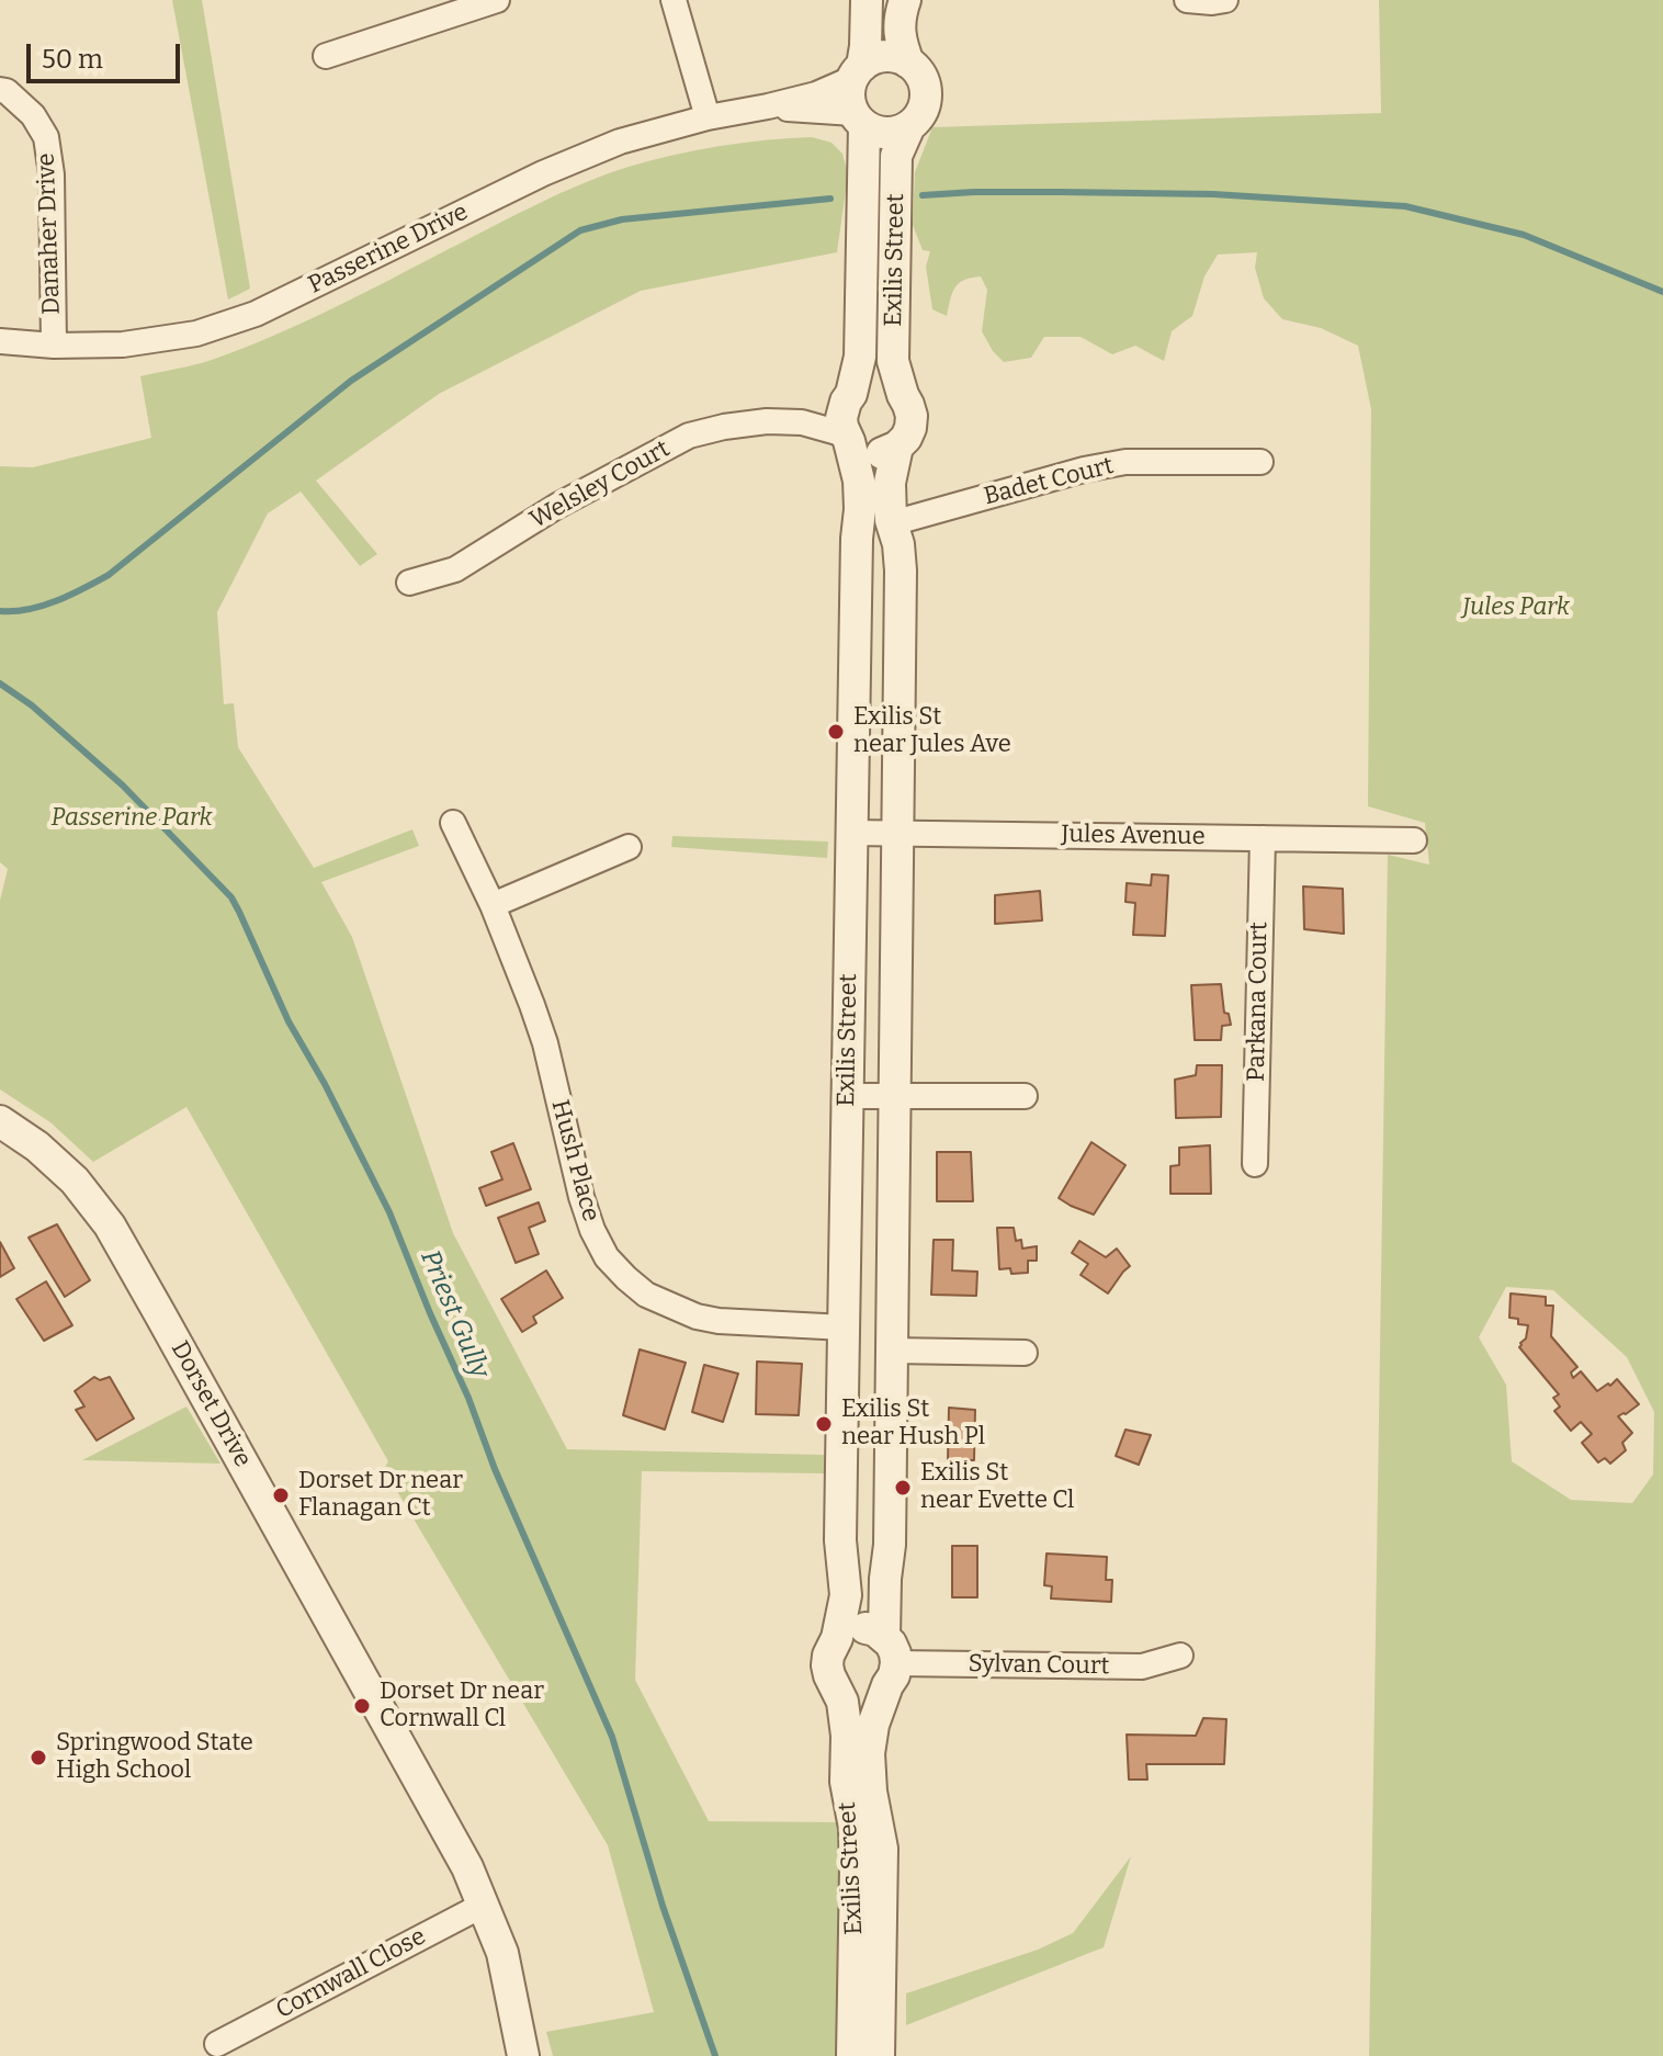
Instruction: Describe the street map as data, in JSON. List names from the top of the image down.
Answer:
{
  "streets": {
    "street": [
      "Danaher Drive",
      "Passerine Drive",
      "Exilis Street",
      "Badet Court",
      "Welsley Court",
      "Jules Avenue",
      "Parkana Court",
      "Hush Place",
      "Dorset Drive",
      "Sylvan Court",
      "Cornwall Close"
    ]
  },
  "crossings": [
    ["Danaher Drive", "Passerine Drive"],
    ["Passerine Drive", "Exilis Street"],
    ["Exilis Street", "Badet Court"],
    ["Exilis Street", "Welsley Court"],
    ["Exilis Street", "Jules Avenue"],
    ["Exilis Street", "Hush Place"],
    ["Exilis Street", "Sylvan Court"],
    ["Jules Avenue", "Parkana Court"],
    ["Dorset Drive", "Cornwall Close"]
  ],
  "water": ["Priest Gully"],
  "parks": ["Jules Park", "Passerine Park"],
  "places": [
    "Exilis St near Jules Ave",
    "Exilis St near Hush Pl",
    "Exilis St near Evette Cl",
    "Dorset Dr near Flanagan Ct",
    "Dorset Dr near Cornwall Cl",
    "Springwood State High School"
  ],
  "scale_bar": "50 m"
}
